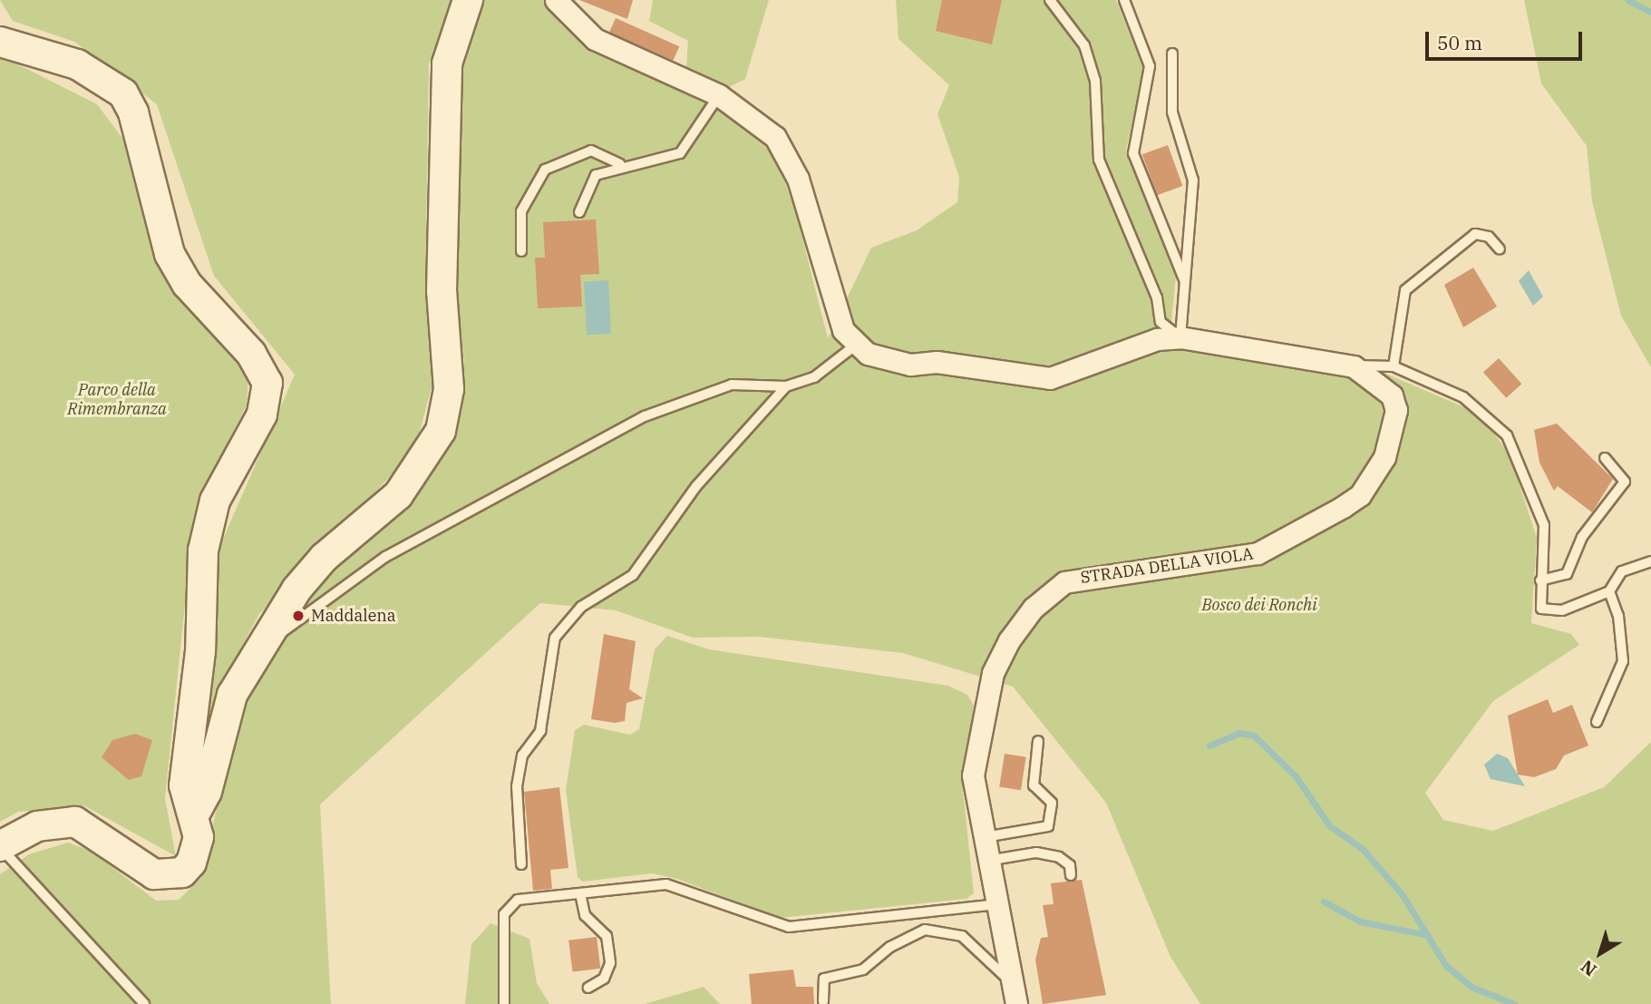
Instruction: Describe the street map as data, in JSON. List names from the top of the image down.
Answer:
{
  "streets": {
    "street": ["STRADA DELLA VIOLA"]
  },
  "parks": ["Parco della Rimembranza", "Bosco dei Ronchi"],
  "places": ["Maddalena"],
  "scale_bar": "50 m",
  "north": "bottom left"
}
